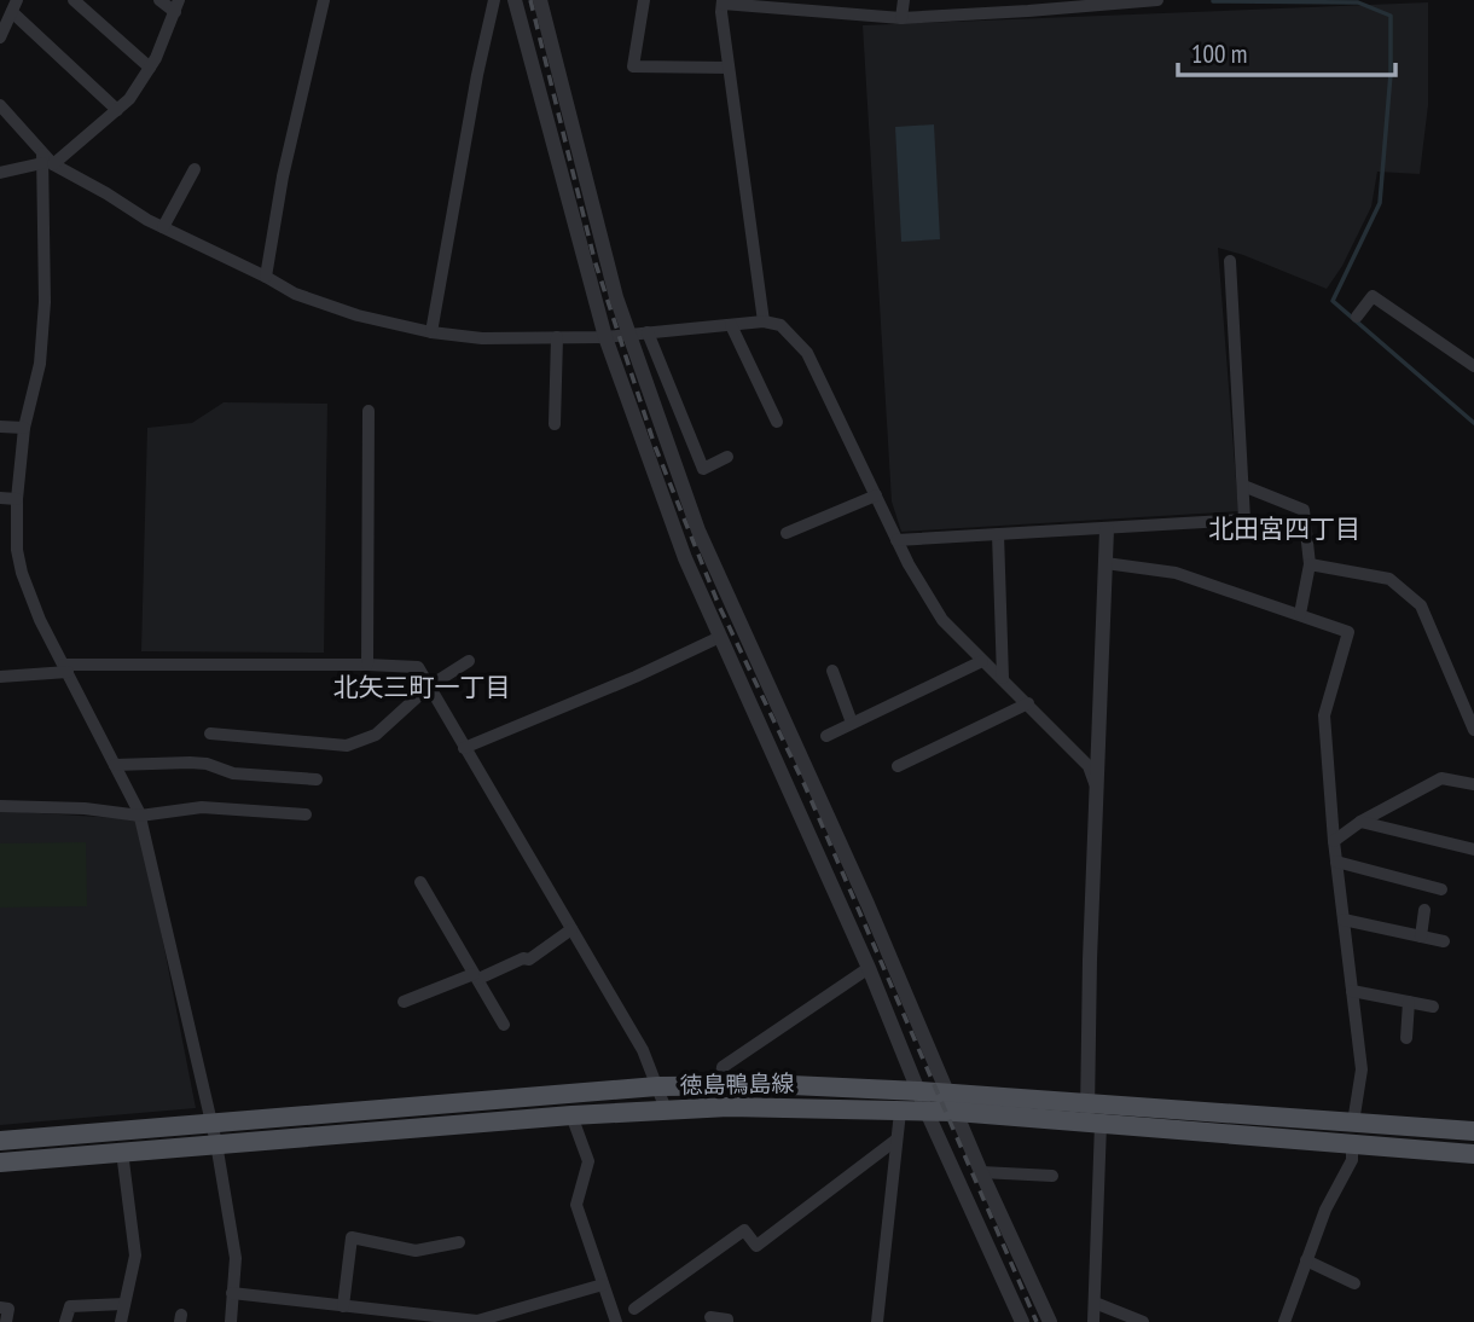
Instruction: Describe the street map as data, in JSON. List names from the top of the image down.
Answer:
{
  "streets": {
    "main road": ["徳島鴨島線"]
  },
  "districts": ["北田宮四丁目", "北矢三町一丁目"],
  "scale_bar": "100 m"
}
